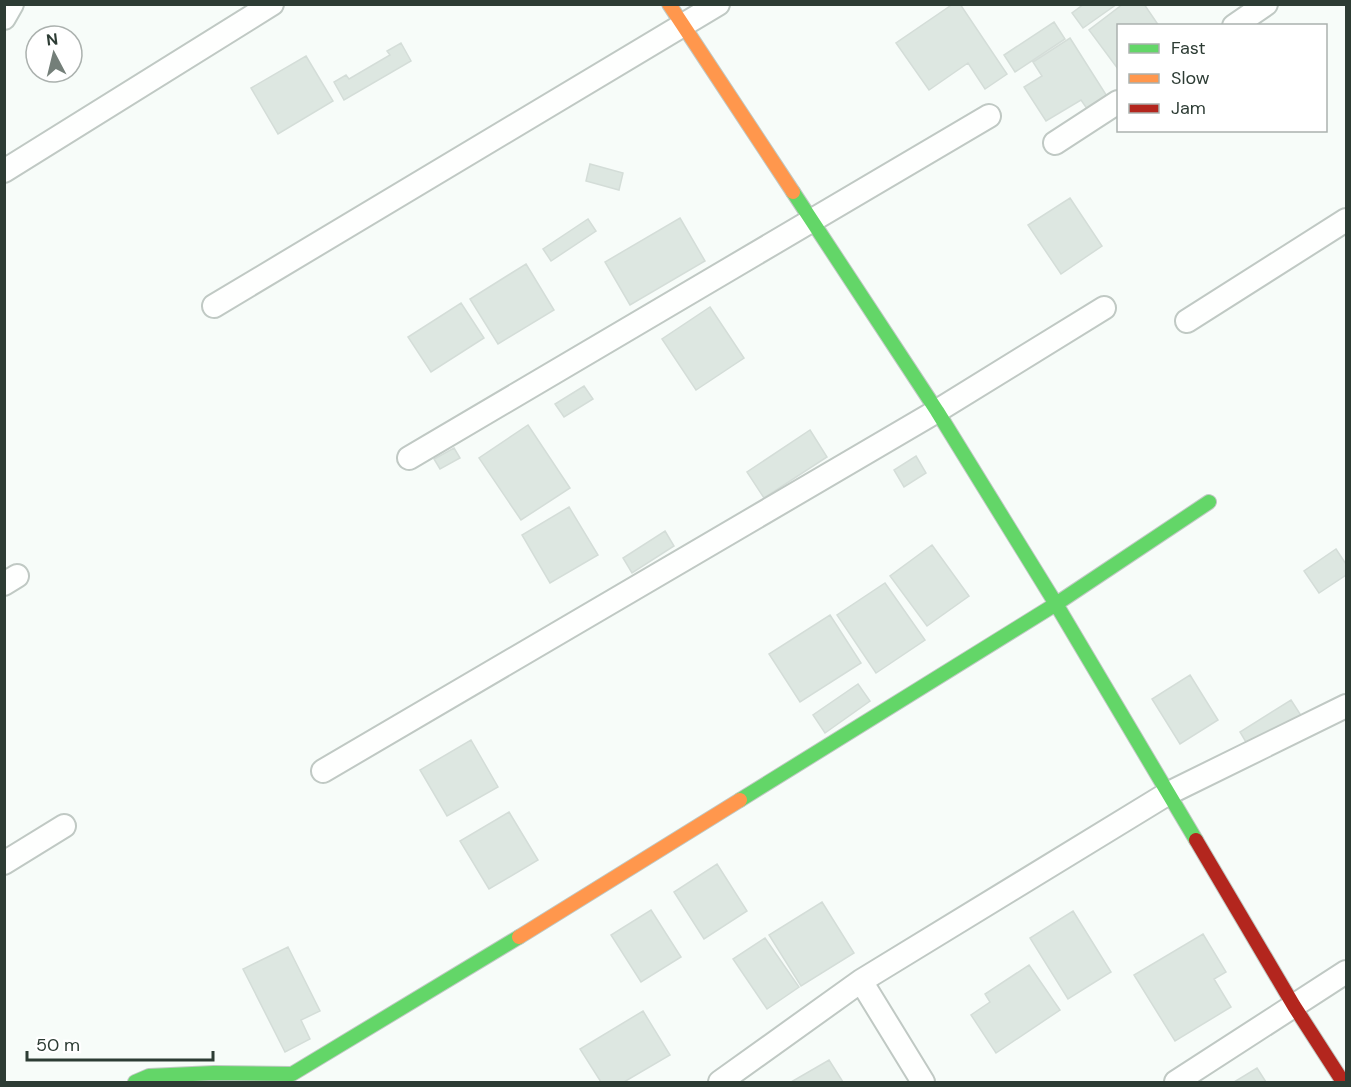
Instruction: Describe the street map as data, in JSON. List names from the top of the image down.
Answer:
{
  "legend": ["Fast", "Slow", "Jam"],
  "scale_bar": "50 m",
  "north": "top"
}
